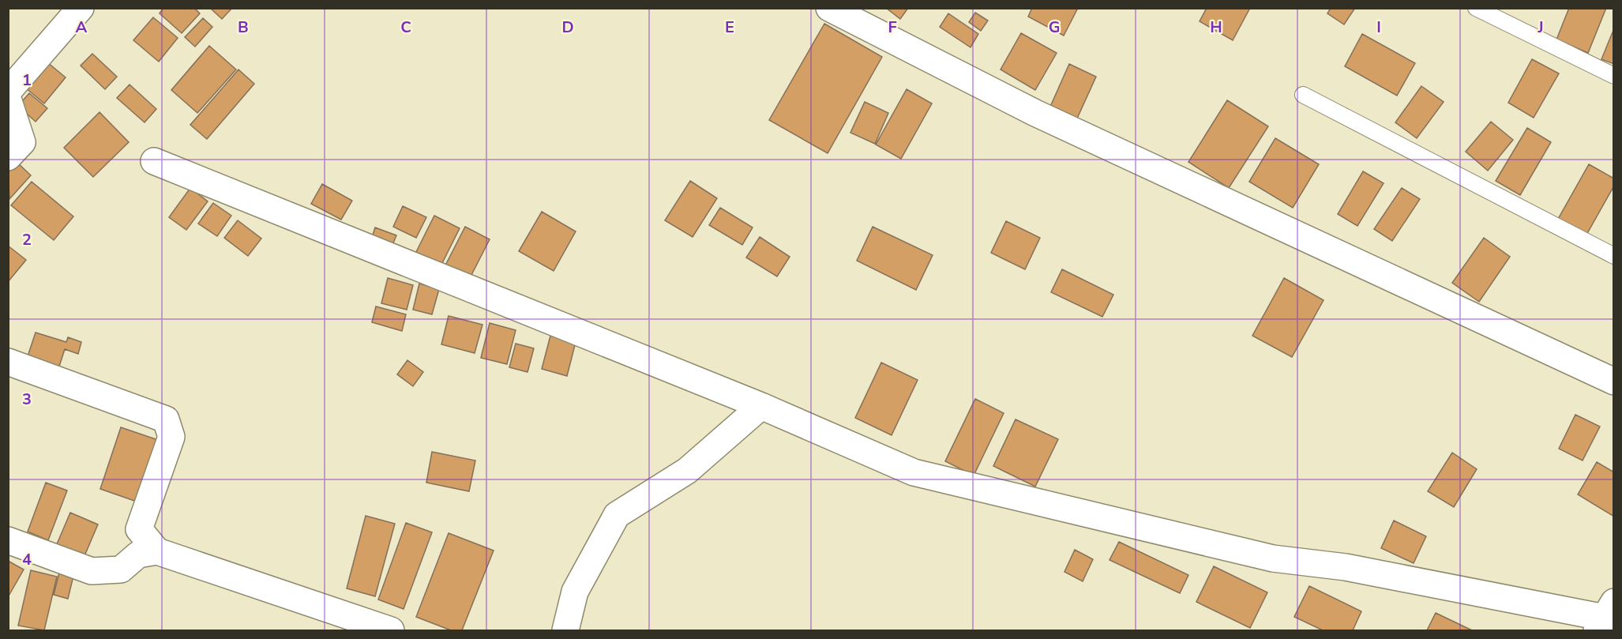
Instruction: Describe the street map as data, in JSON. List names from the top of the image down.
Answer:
{
  "grid": {
    "columns": [
      "A",
      "B",
      "C",
      "D",
      "E",
      "F",
      "G",
      "H",
      "I",
      "J"
    ],
    "rows": [
      "1",
      "2",
      "3",
      "4"
    ]
  }
}
